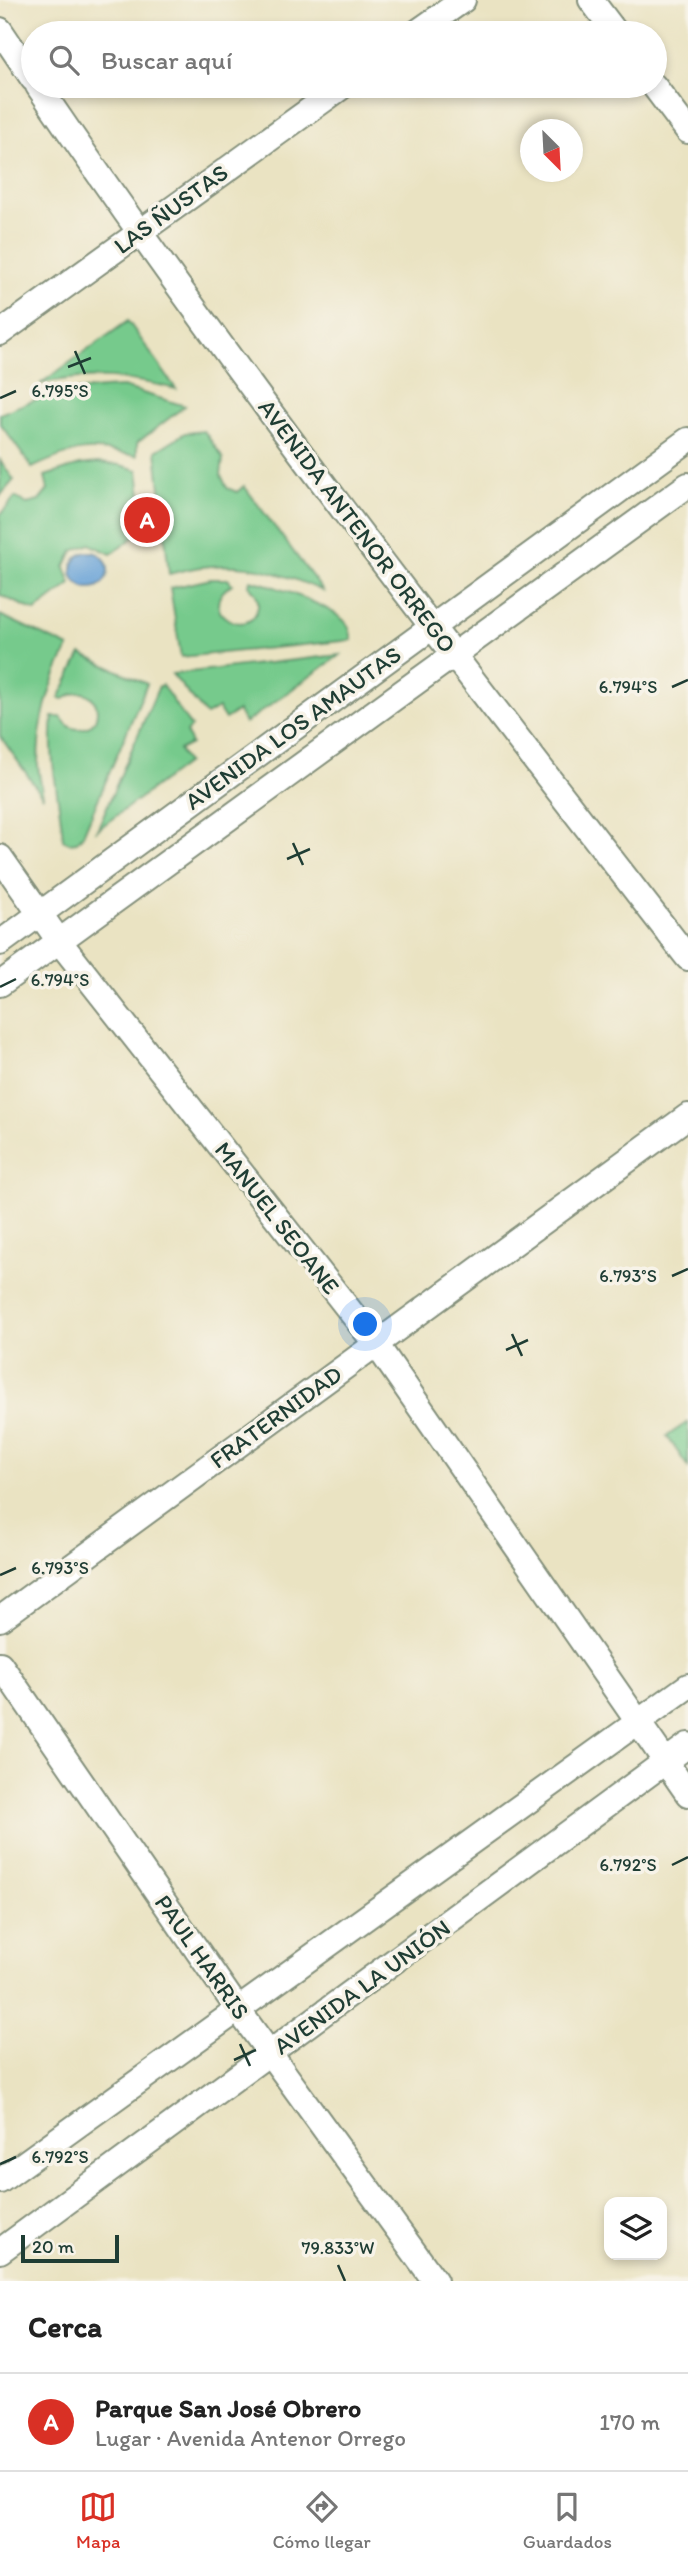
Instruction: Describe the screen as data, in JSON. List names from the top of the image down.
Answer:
{
  "streets": {
    "street": [
      "LAS ÑUSTAS",
      "AVENIDA ANTENOR ORREGO",
      "AVENIDA LOS AMAUTAS",
      "MANUEL SEOANE",
      "FRATERNIDAD",
      "PAUL HARRIS",
      "AVENIDA LA UNIÓN"
    ]
  },
  "crossings": [
    ["LAS ÑUSTAS", "AVENIDA ANTENOR ORREGO"],
    ["AVENIDA ANTENOR ORREGO", "AVENIDA LOS AMAUTAS"],
    ["AVENIDA LOS AMAUTAS", "MANUEL SEOANE"],
    ["MANUEL SEOANE", "FRATERNIDAD"],
    ["MANUEL SEOANE", "AVENIDA LA UNIÓN"],
    ["PAUL HARRIS", "AVENIDA LA UNIÓN"]
  ],
  "scale_bar": "20 m",
  "north": "bottom right",
  "page": {
    "search": "Buscar aquí",
    "pins": "A",
    "scale": "20 m",
    "heading": "Cerca",
    "list": [
      {
        "mark": "A",
        "name": "Parque San José Obrero",
        "note": "Lugar · Avenida Antenor Orrego",
        "value": "170 m"
      }
    ],
    "nav": ["Mapa", "Cómo llegar", "Guardados"]
  },
  "coordinates": [
    "6.795°S",
    "6.794°S",
    "6.793°S",
    "6.792°S",
    "79.833°W"
  ]
}
